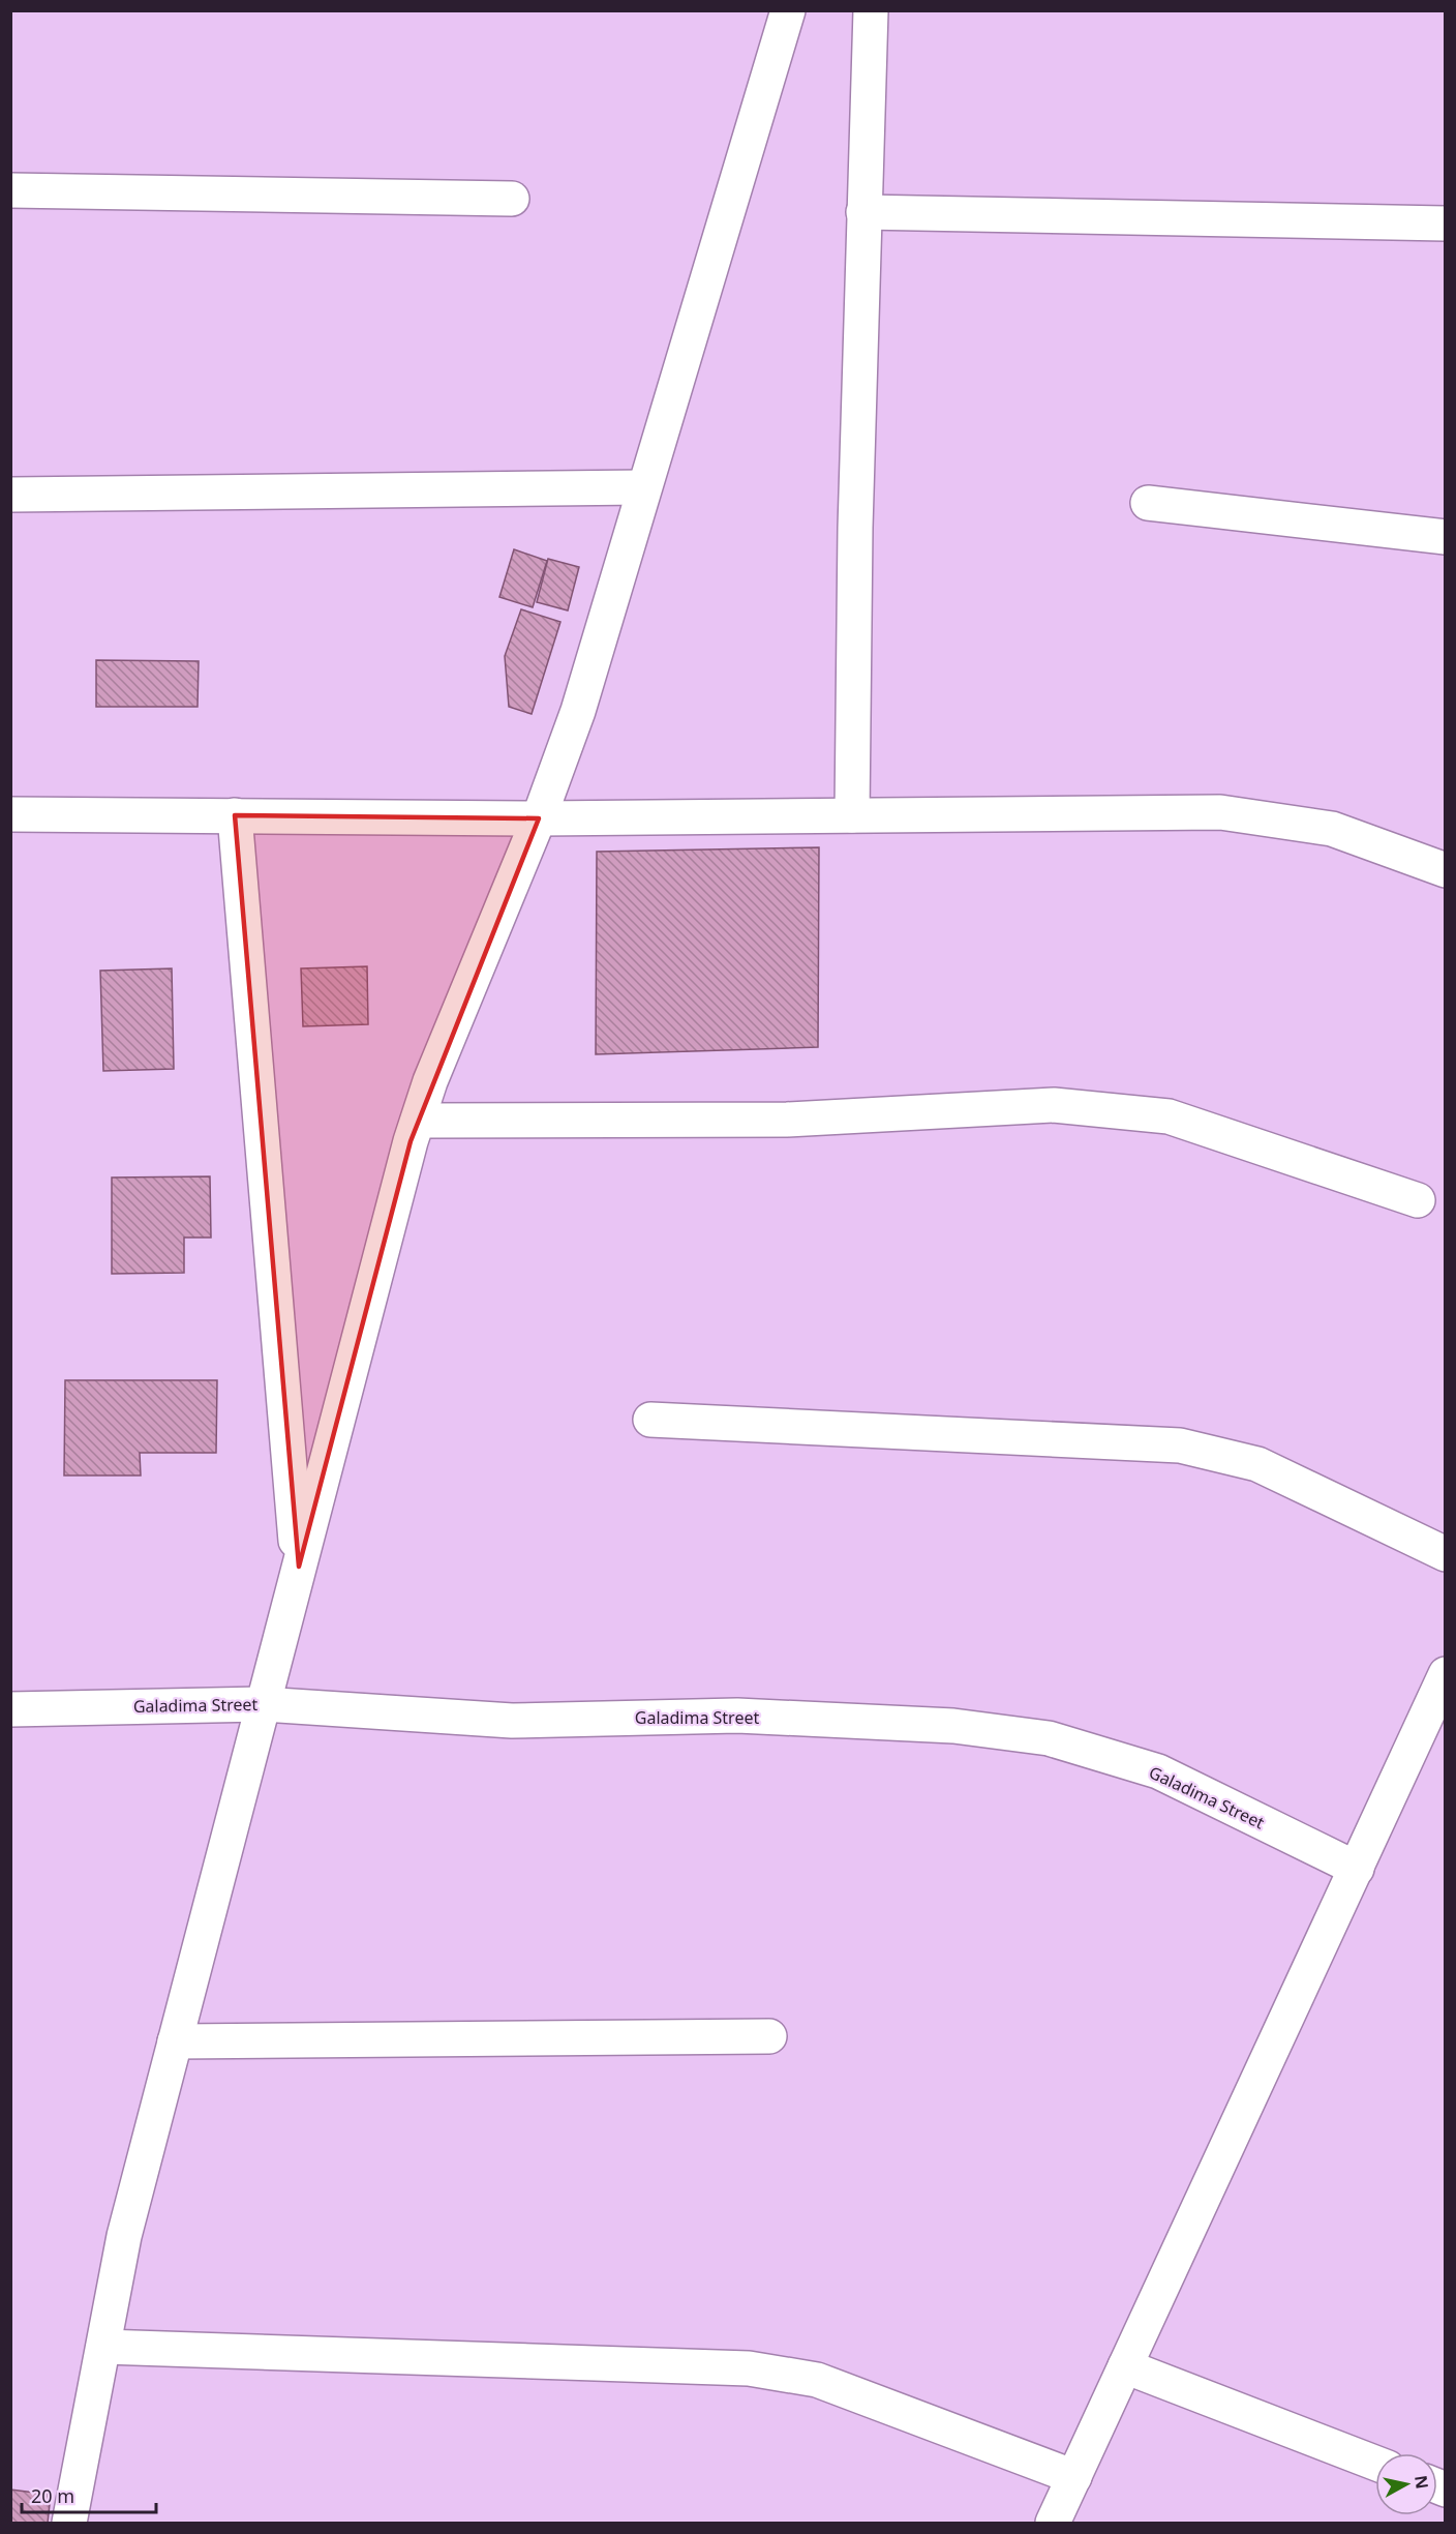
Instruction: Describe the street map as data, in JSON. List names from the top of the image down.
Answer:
{
  "streets": {
    "street": ["Galadima Street"]
  },
  "scale_bar": "20 m",
  "north": "right"
}
